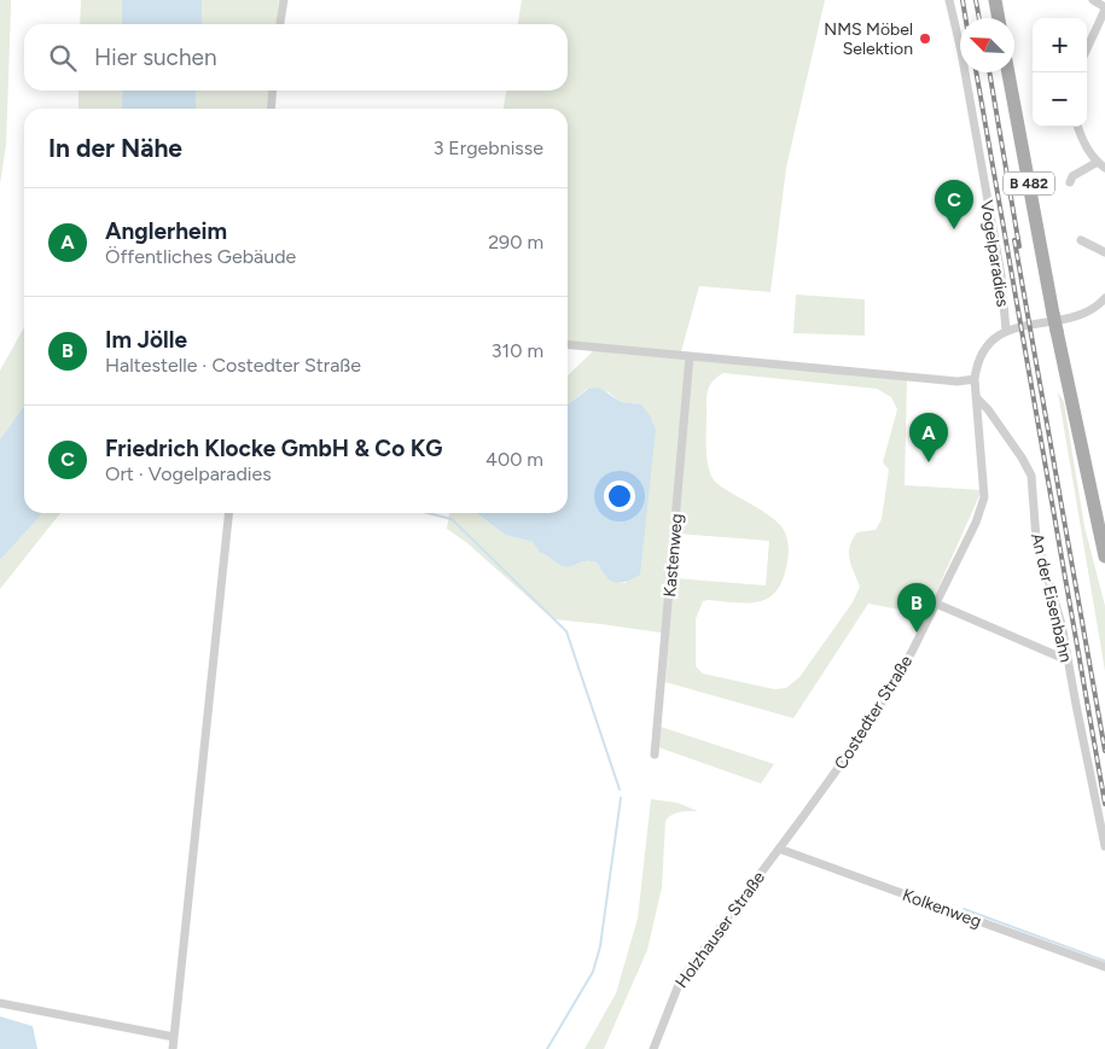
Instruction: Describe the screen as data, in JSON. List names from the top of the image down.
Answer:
{
  "streets": {
    "main road": ["B 482"],
    "street": [
      "Vogelparadies",
      "Kastenweg",
      "An der Eisenbahn",
      "Costedter Straße",
      "Kolkenweg",
      "Holzhauser Straße"
    ]
  },
  "crossings": [
    ["Vogelparadies", "Costedter Straße"],
    ["An der Eisenbahn", "Costedter Straße"],
    ["Costedter Straße", "Kolkenweg"],
    ["Costedter Straße", "Holzhauser Straße"],
    ["Kolkenweg", "Holzhauser Straße"]
  ],
  "places": ["NMS Möbel Selektion"],
  "north": "top left",
  "page": {
    "map_buttons": ["+", "−"],
    "search": "Hier suchen",
    "heading": ["In der Nähe", "3 Ergebnisse"],
    "pins": ["C", "A", "B"],
    "list": [
      {
        "mark": "A",
        "name": "Anglerheim",
        "note": "Öffentliches Gebäude",
        "value": "290 m"
      },
      {
        "mark": "B",
        "name": "Im Jölle",
        "note": "Haltestelle · Costedter Straße",
        "value": "310 m"
      },
      {
        "mark": "C",
        "name": "Friedrich Klocke GmbH & Co KG",
        "note": "Ort · Vogelparadies",
        "value": "400 m"
      }
    ]
  }
}
